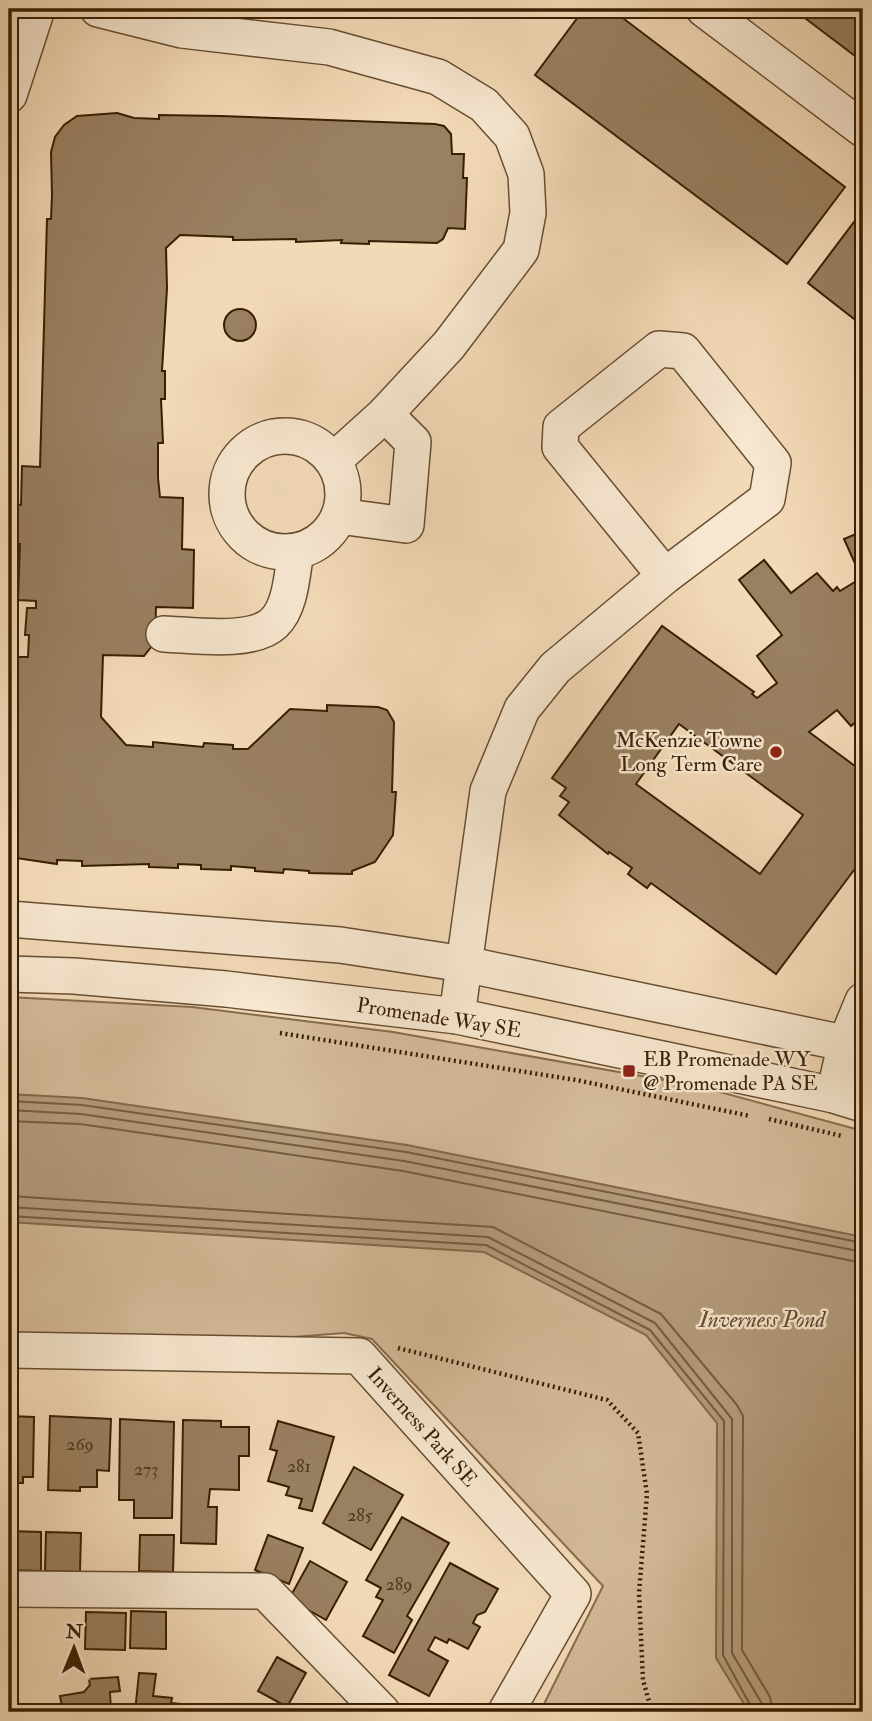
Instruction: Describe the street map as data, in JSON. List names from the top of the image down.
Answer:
{
  "streets": {
    "street": ["Promenade Way SE", "Inverness Park SE"]
  },
  "water": ["Inverness Pond"],
  "places": {
    "other": ["McKenzie Towne Long Term Care"],
    "transit": ["EB Promenade WY @ Promenade PA SE"]
  },
  "house_numbers": [
    "269",
    "281",
    "273",
    "285",
    "289"
  ],
  "north": "top"
}
